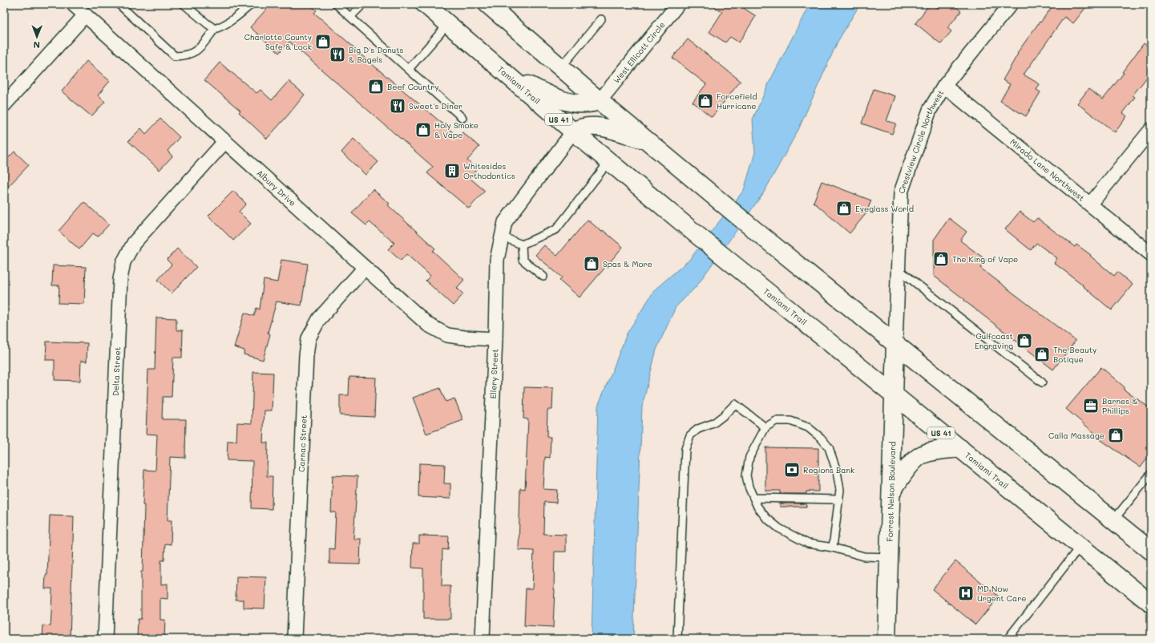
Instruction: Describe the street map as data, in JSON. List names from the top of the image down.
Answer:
{
  "streets": {
    "main road": ["Tamiami Trail", "US 41", "Forrest Nelson Boulevard"],
    "street": [
      "West Ellicott Circle",
      "Crestview Circle Northwest",
      "Mirado Lane Northwest",
      "Albury Drive",
      "Delta Street",
      "Ellery Street",
      "Carnac Street"
    ]
  },
  "crossings": [
    ["Tamiami Trail", "Ellery Street"],
    ["Tamiami Trail", "Forrest Nelson Boulevard"],
    ["Crestview Circle Northwest", "Mirado Lane Northwest"],
    ["Crestview Circle Northwest", "Forrest Nelson Boulevard"],
    ["Albury Drive", "Delta Street"],
    ["Albury Drive", "Ellery Street"],
    ["Albury Drive", "Carnac Street"]
  ],
  "places": {
    "shop": [
      "Charlotte County Safe & Lock",
      "Beef Country",
      "Forcefield Hurricane",
      "Holy Smoke & Vape",
      "Eyeglass World",
      "The King of Vape",
      "Spas & More",
      "Gulfcoast Engraving",
      "The Beauty Botique",
      "Calla Massage"
    ],
    "restaurant": ["Big D's Donuts & Bagels", "Sweet's Diner"],
    "building": ["Whitesides Orthodontics"],
    "office": ["Barnes & Phillips"],
    "bank": ["Regions Bank"],
    "hospital": ["MD Now Urgent Care"]
  },
  "north": "bottom"
}
